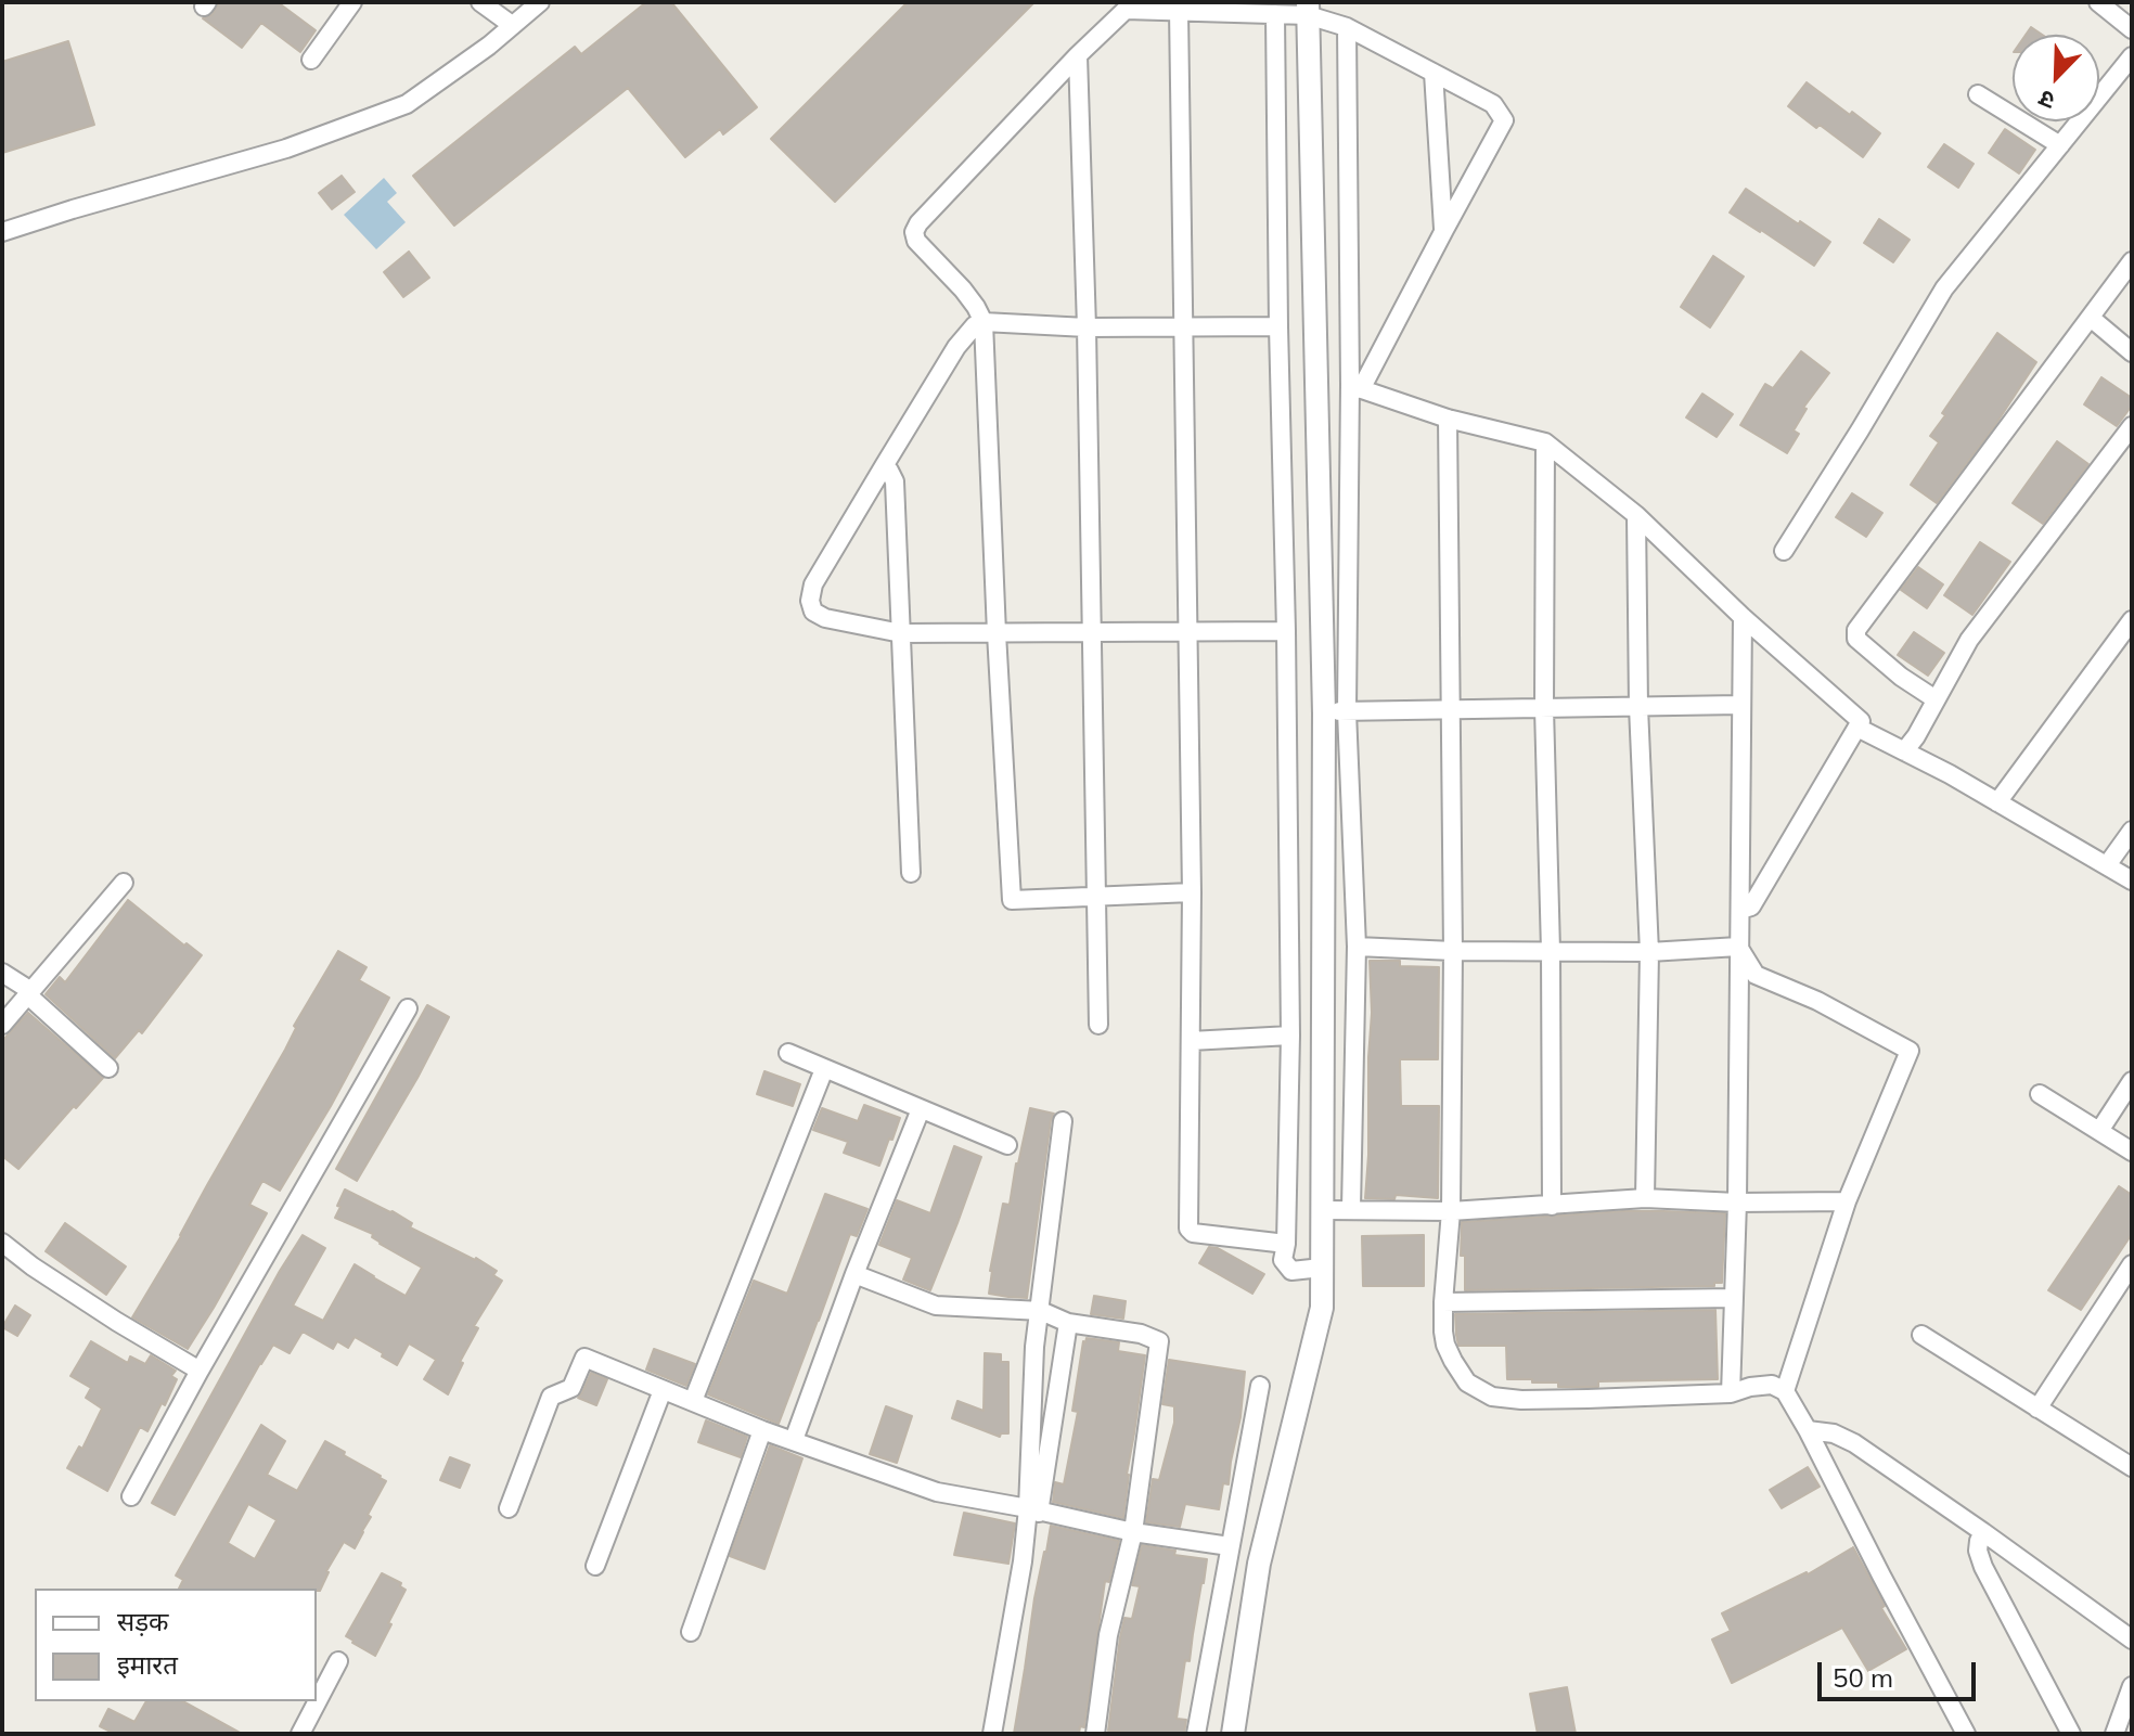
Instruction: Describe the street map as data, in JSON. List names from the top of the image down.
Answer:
{
  "legend": ["सड़क", "इमारत"],
  "scale_bar": "50 m",
  "north": "bottom left"
}
